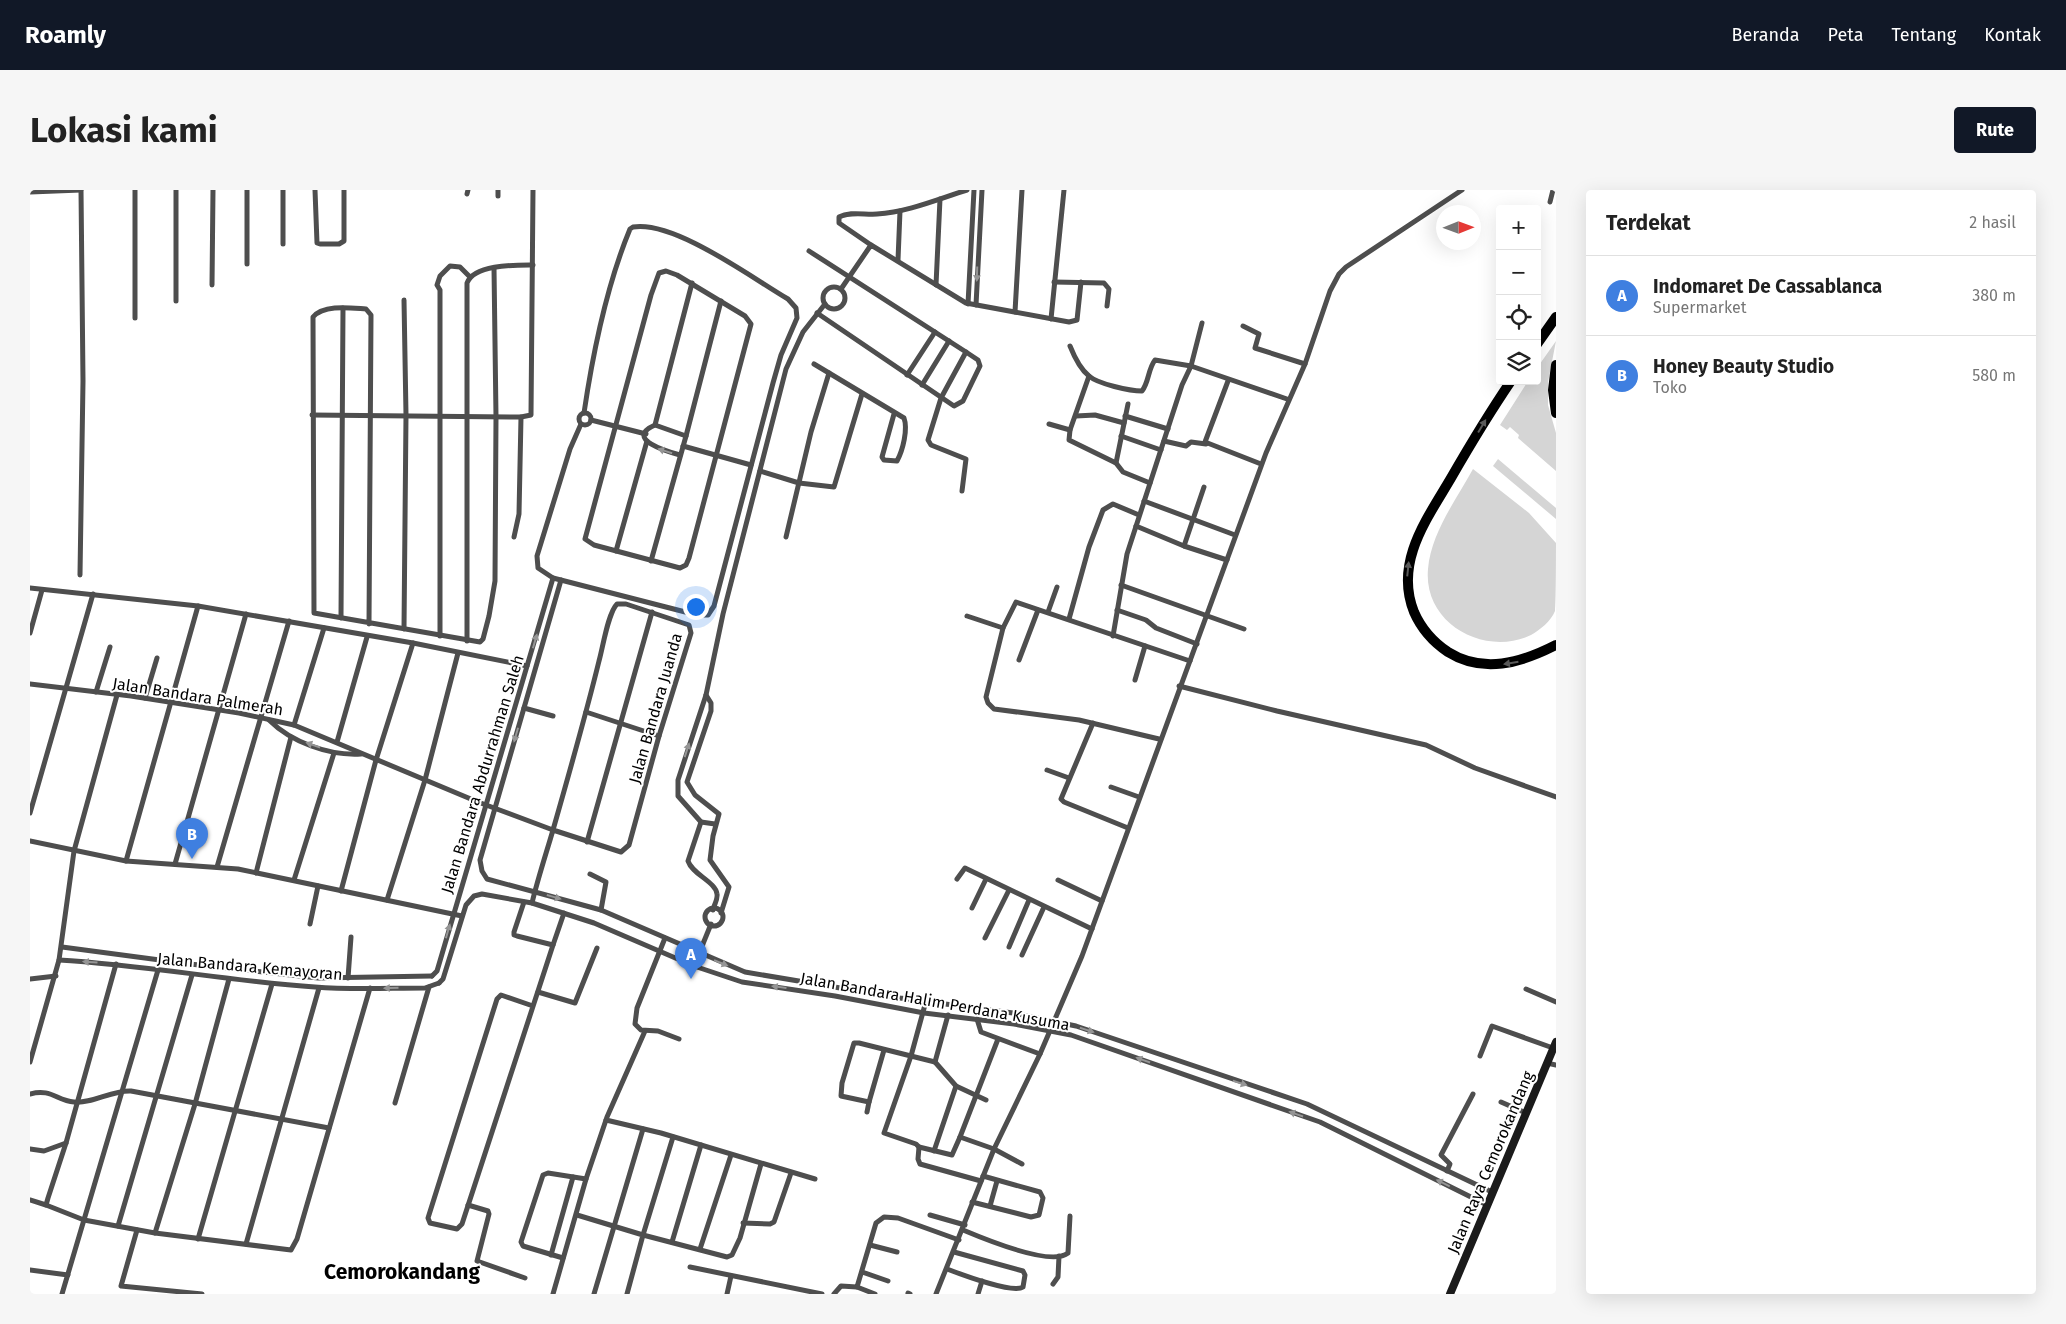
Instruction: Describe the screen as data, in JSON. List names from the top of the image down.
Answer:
{
  "streets": {
    "main road": ["Jalan Raya Cemorokandang"],
    "street": [
      "Jalan Bandara Palmerah",
      "Jalan Bandara Juanda",
      "Jalan Bandara Abdurrahman Saleh",
      "Jalan Bandara Kemayoran",
      "Jalan Bandara Halim Perdana Kusuma"
    ]
  },
  "crossings": [
    ["Jalan Bandara Palmerah", "Jalan Bandara Juanda"],
    ["Jalan Bandara Palmerah", "Jalan Bandara Abdurrahman Saleh"],
    ["Jalan Bandara Juanda", "Jalan Bandara Abdurrahman Saleh"],
    ["Jalan Bandara Juanda", "Jalan Bandara Halim Perdana Kusuma"],
    ["Jalan Bandara Abdurrahman Saleh", "Jalan Bandara Kemayoran"],
    ["Jalan Bandara Abdurrahman Saleh", "Jalan Bandara Halim Perdana Kusuma"],
    ["Jalan Bandara Halim Perdana Kusuma", "Jalan Raya Cemorokandang"]
  ],
  "districts": ["Cemorokandang"],
  "north": "right",
  "page": {
    "header": "Roamly",
    "nav": [
      "Beranda",
      "Peta",
      "Tentang",
      "Kontak"
    ],
    "buttons": "Rute",
    "title": "Lokasi kami",
    "heading": ["Terdekat", "2 hasil"],
    "map_buttons": ["+", "−"],
    "list": [
      {
        "mark": "A",
        "name": "Indomaret De Cassablanca",
        "note": "Supermarket",
        "value": "380 m"
      },
      {
        "mark": "B",
        "name": "Honey Beauty Studio",
        "note": "Toko",
        "value": "580 m"
      }
    ],
    "pins": ["B", "A"]
  }
}
